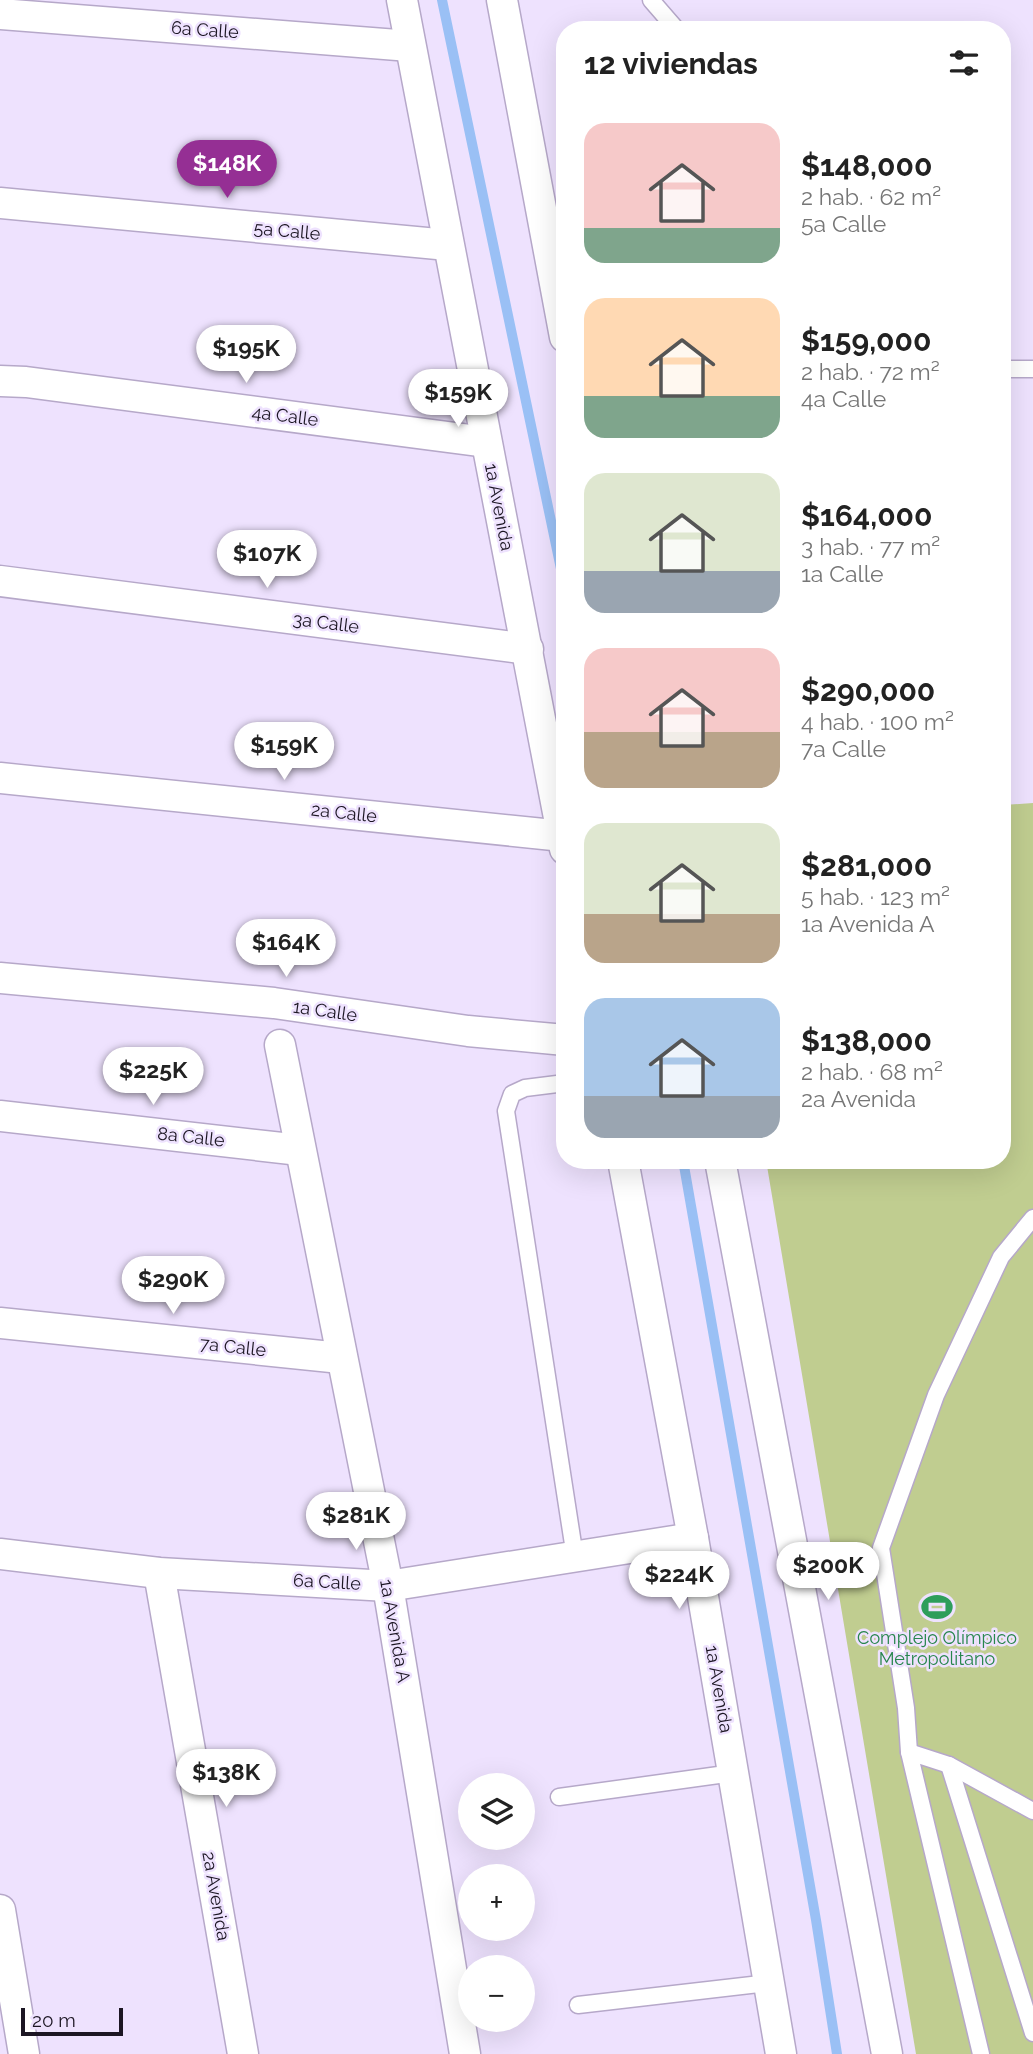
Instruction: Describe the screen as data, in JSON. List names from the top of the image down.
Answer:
{
  "streets": {
    "street": [
      "6a Calle",
      "5a Calle",
      "4a Calle",
      "1a Avenida",
      "3a Calle",
      "2a Calle",
      "1a Calle",
      "8a Calle",
      "7a Calle",
      "1a Avenida A",
      "2a Avenida"
    ]
  },
  "crossings": [
    ["6a Calle", "1a Avenida"],
    ["6a Calle", "1a Avenida A"],
    ["6a Calle", "2a Avenida"],
    ["5a Calle", "1a Avenida"],
    ["4a Calle", "1a Avenida"],
    ["1a Avenida", "3a Calle"],
    ["8a Calle", "1a Avenida A"],
    ["7a Calle", "1a Avenida A"]
  ],
  "places": {
    "sports": ["Complejo Olímpico Metropolitano"]
  },
  "scale_bar": "20 m",
  "page": {
    "heading": "12 viviendas",
    "list": [
      {
        "name": "$148,000",
        "note": "2 hab. · 62 m² · 5a Calle"
      },
      {
        "name": "$159,000",
        "note": "2 hab. · 72 m² · 4a Calle"
      },
      {
        "name": "$164,000",
        "note": "3 hab. · 77 m² · 1a Calle"
      },
      {
        "name": "$290,000",
        "note": "4 hab. · 100 m² · 7a Calle"
      },
      {
        "name": "$281,000",
        "note": "5 hab. · 123 m² · 1a Avenida A"
      },
      {
        "name": "$138,000",
        "note": "2 hab. · 68 m² · 2a Avenida"
      }
    ],
    "price": [
      "$148K",
      "$195K",
      "$159K",
      "$107K",
      "$159K",
      "$164K",
      "$225K",
      "$290K",
      "$281K",
      "$200K",
      "$224K",
      "$138K"
    ],
    "map_buttons": ["+", "−"],
    "scale": "20 m"
  }
}
